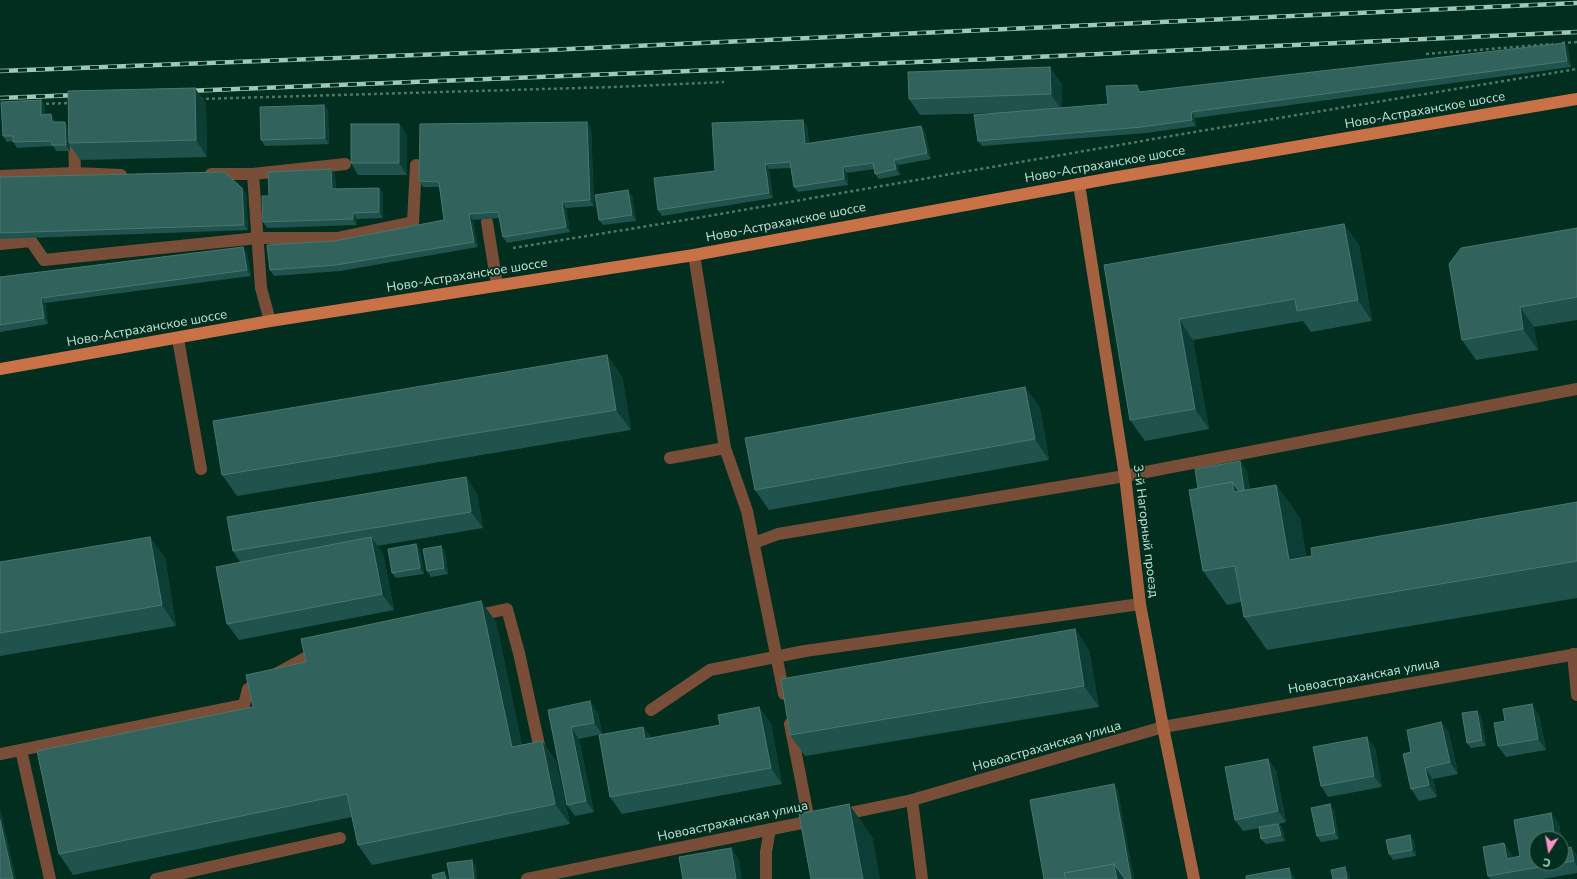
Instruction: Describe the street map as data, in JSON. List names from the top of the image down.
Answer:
{
  "streets": {
    "main road": ["Ново-Астраханское шоссе"],
    "street": ["3-й Нагорный проезд", "Новоастраханская улица"]
  },
  "crossings": [
    ["Ново-Астраханское шоссе", "3-й Нагорный проезд"],
    ["3-й Нагорный проезд", "Новоастраханская улица"]
  ],
  "north": "bottom"
}
